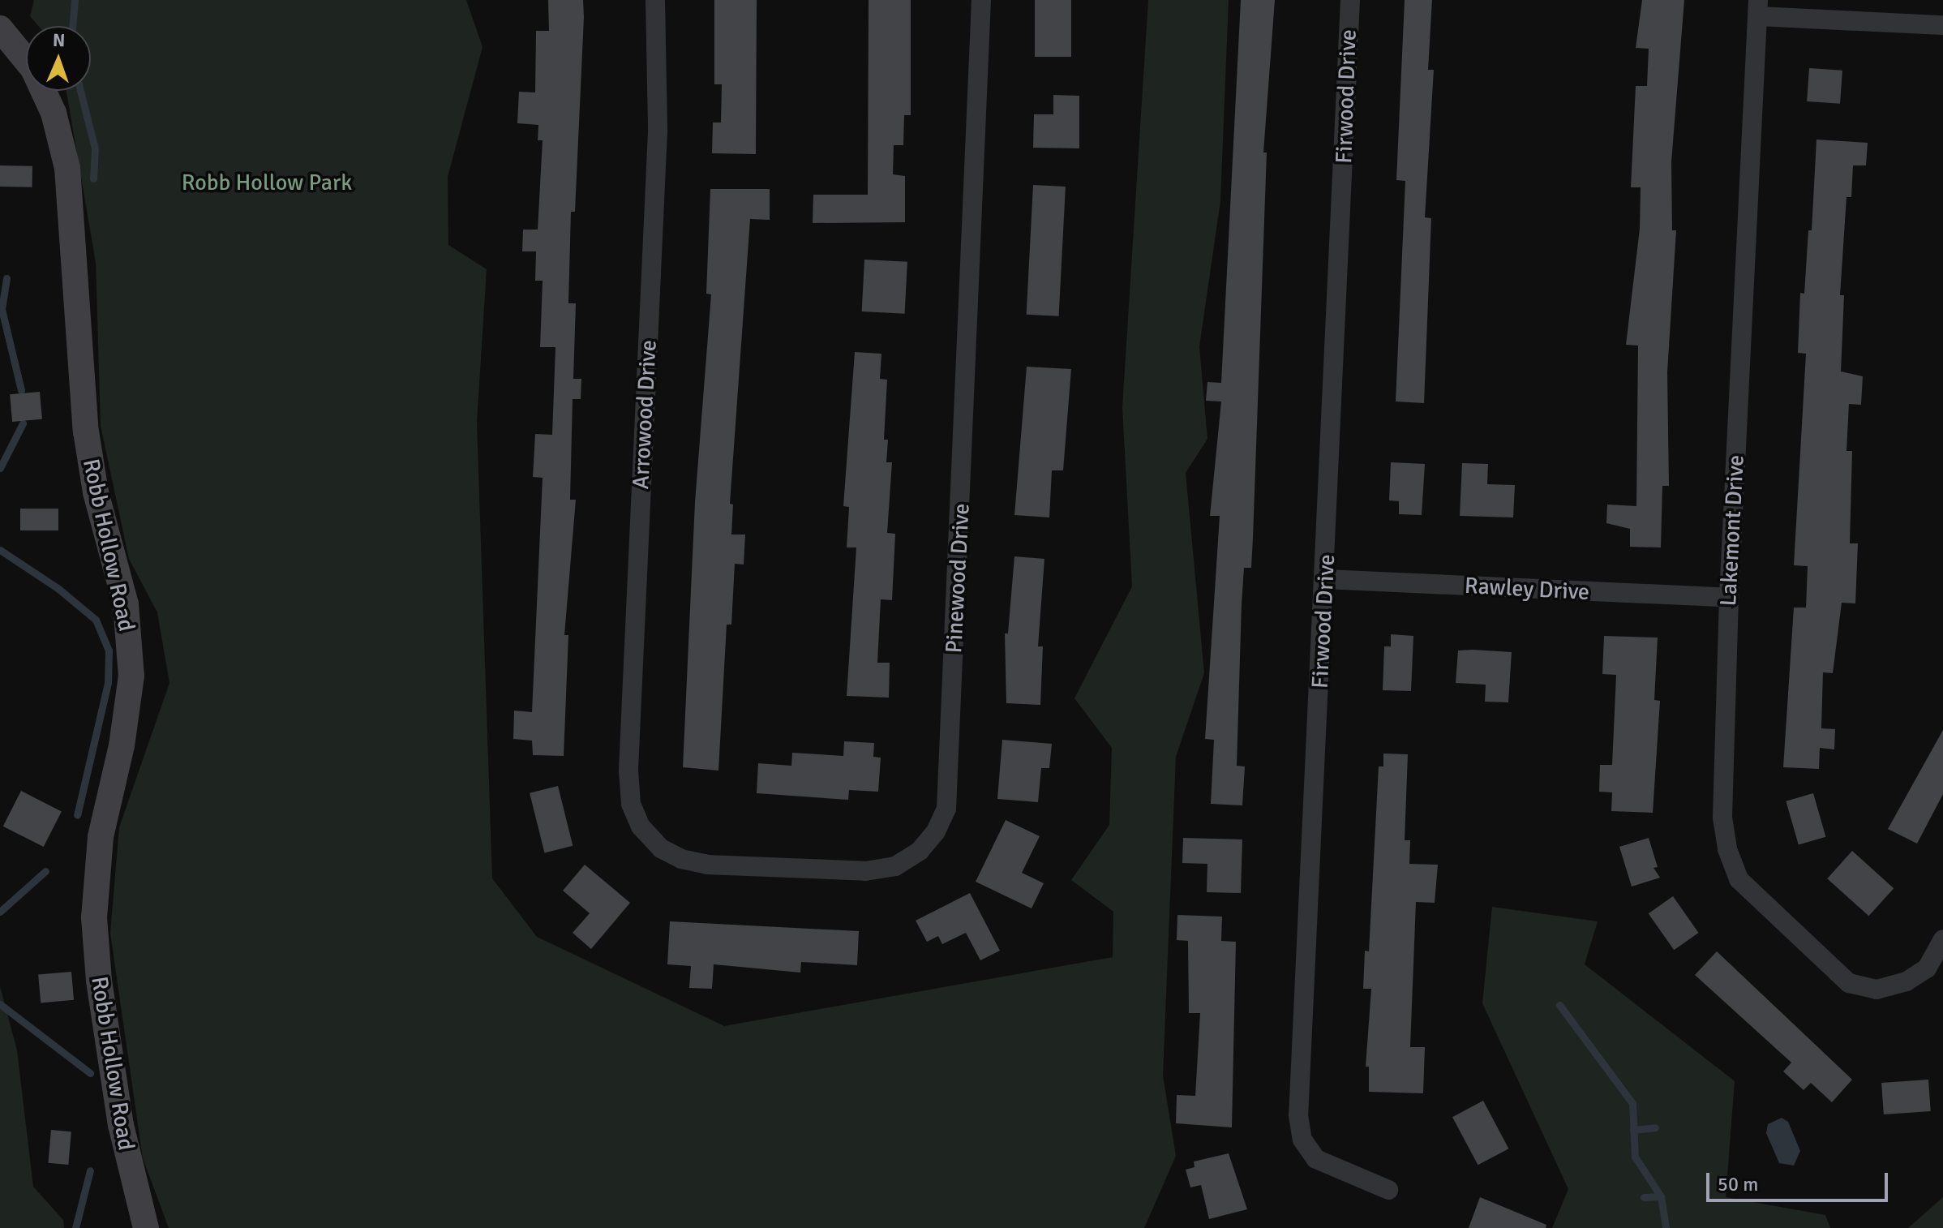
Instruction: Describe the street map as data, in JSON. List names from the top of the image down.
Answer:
{
  "streets": {
    "street": [
      "Firwood Drive",
      "Arrowood Drive",
      "Lakemont Drive",
      "Robb Hollow Road",
      "Pinewood Drive",
      "Rawley Drive"
    ]
  },
  "crossings": [
    ["Firwood Drive", "Rawley Drive"],
    ["Arrowood Drive", "Pinewood Drive"],
    ["Lakemont Drive", "Rawley Drive"]
  ],
  "parks": ["Robb Hollow Park"],
  "scale_bar": "50 m",
  "north": "top"
}
